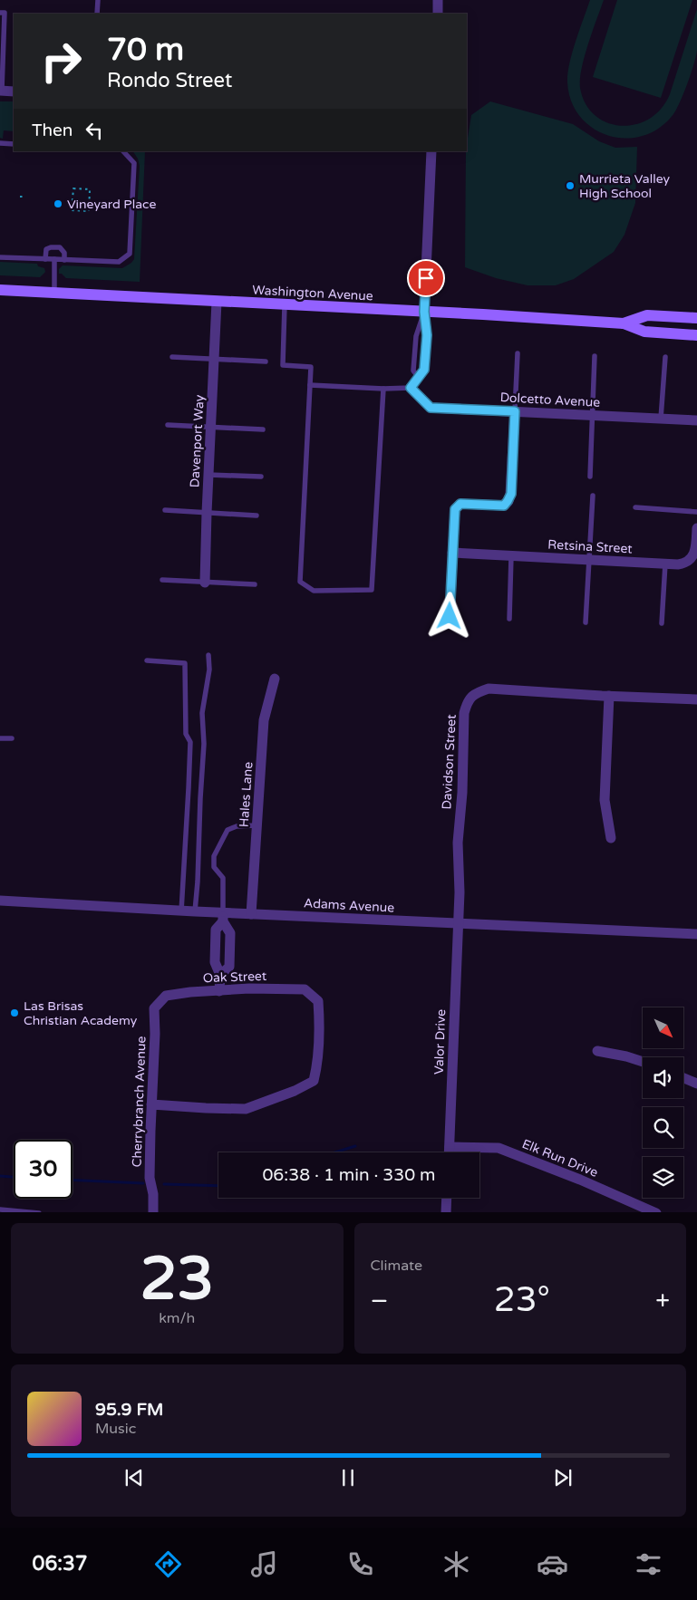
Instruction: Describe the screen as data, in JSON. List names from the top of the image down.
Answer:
{
  "streets": {
    "main road": ["Washington Avenue"],
    "street": [
      "Dolcetto Avenue",
      "Davenport Way",
      "Retsina Street",
      "Davidson Street",
      "Hales Lane",
      "Adams Avenue",
      "Oak Street",
      "Valor Drive",
      "Cherrybranch Avenue",
      "Elk Run Drive"
    ]
  },
  "crossings": [
    ["Washington Avenue", "Davenport Way"],
    ["Davidson Street", "Adams Avenue"],
    ["Davidson Street", "Valor Drive"],
    ["Hales Lane", "Adams Avenue"],
    ["Adams Avenue", "Valor Drive"],
    ["Oak Street", "Cherrybranch Avenue"],
    ["Valor Drive", "Elk Run Drive"]
  ],
  "places": ["Murrieta Valley High School", "Vineyard Place", "Las Brisas Christian Academy"],
  "north": "bottom right",
  "page": {
    "turn": ["70 m", "Rondo Street"],
    "then": "Then",
    "limit": "30",
    "trip": "06:38 · 1 min · 330 m",
    "tile": [
      ["23", "km/h"],
      "Climate"
    ],
    "heat": ["−", "23°", "+"],
    "song": ["95.9 FM", "Music"],
    "tabs": "06:37"
  }
}
